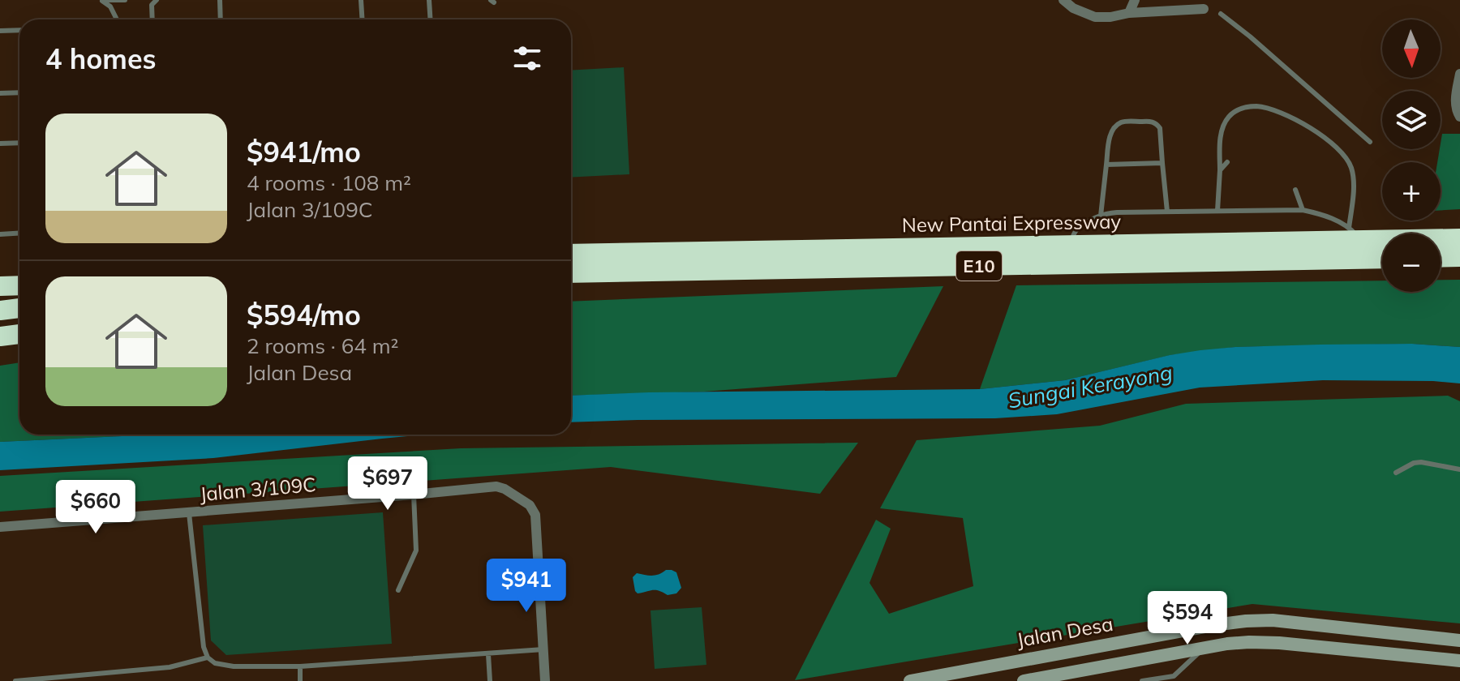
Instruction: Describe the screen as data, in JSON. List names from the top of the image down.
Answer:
{
  "streets": {
    "highway": ["New Pantai Expressway", "E10"],
    "main road": ["Jalan Desa"],
    "street": ["Jalan 3/109C"]
  },
  "water": ["Sungai Kerayong"],
  "north": "bottom",
  "page": {
    "map_buttons": ["+", "−"],
    "heading": "4 homes",
    "list": [
      {
        "name": "$941/mo",
        "note": "4 rooms · 108 m² · Jalan 3/109C"
      },
      {
        "name": "$594/mo",
        "note": "2 rooms · 64 m² · Jalan Desa"
      }
    ],
    "price": [
      "$697",
      "$660",
      "$941",
      "$594"
    ]
  }
}
